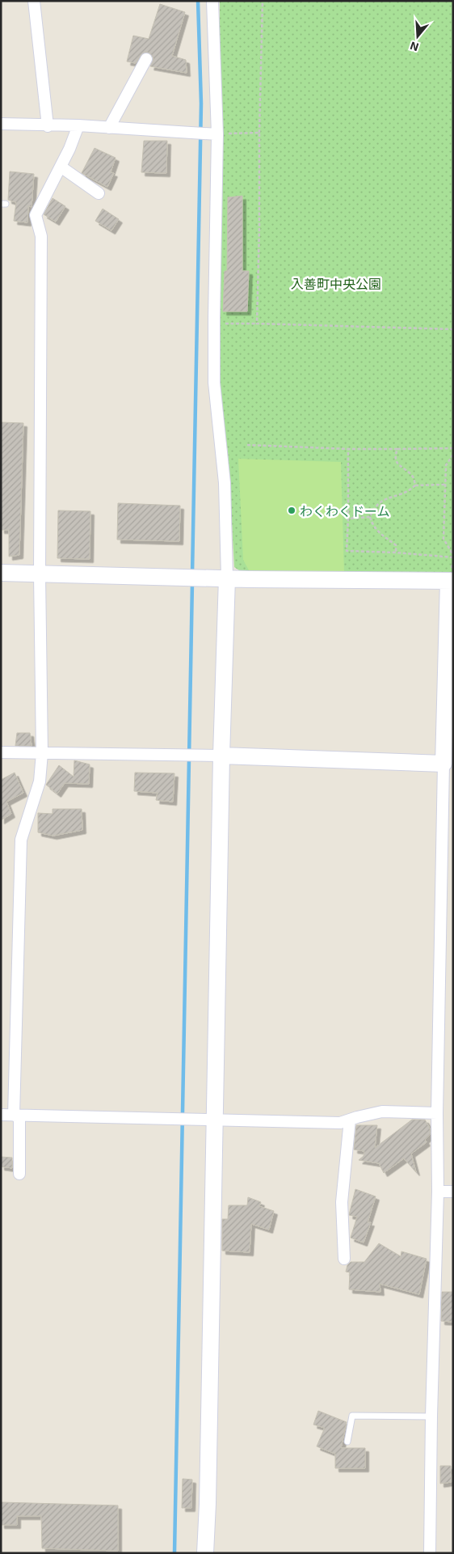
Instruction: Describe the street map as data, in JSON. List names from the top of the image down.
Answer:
{
  "parks": ["入善町中央公園"],
  "places": ["わくわくドーム"],
  "north": "bottom"
}
